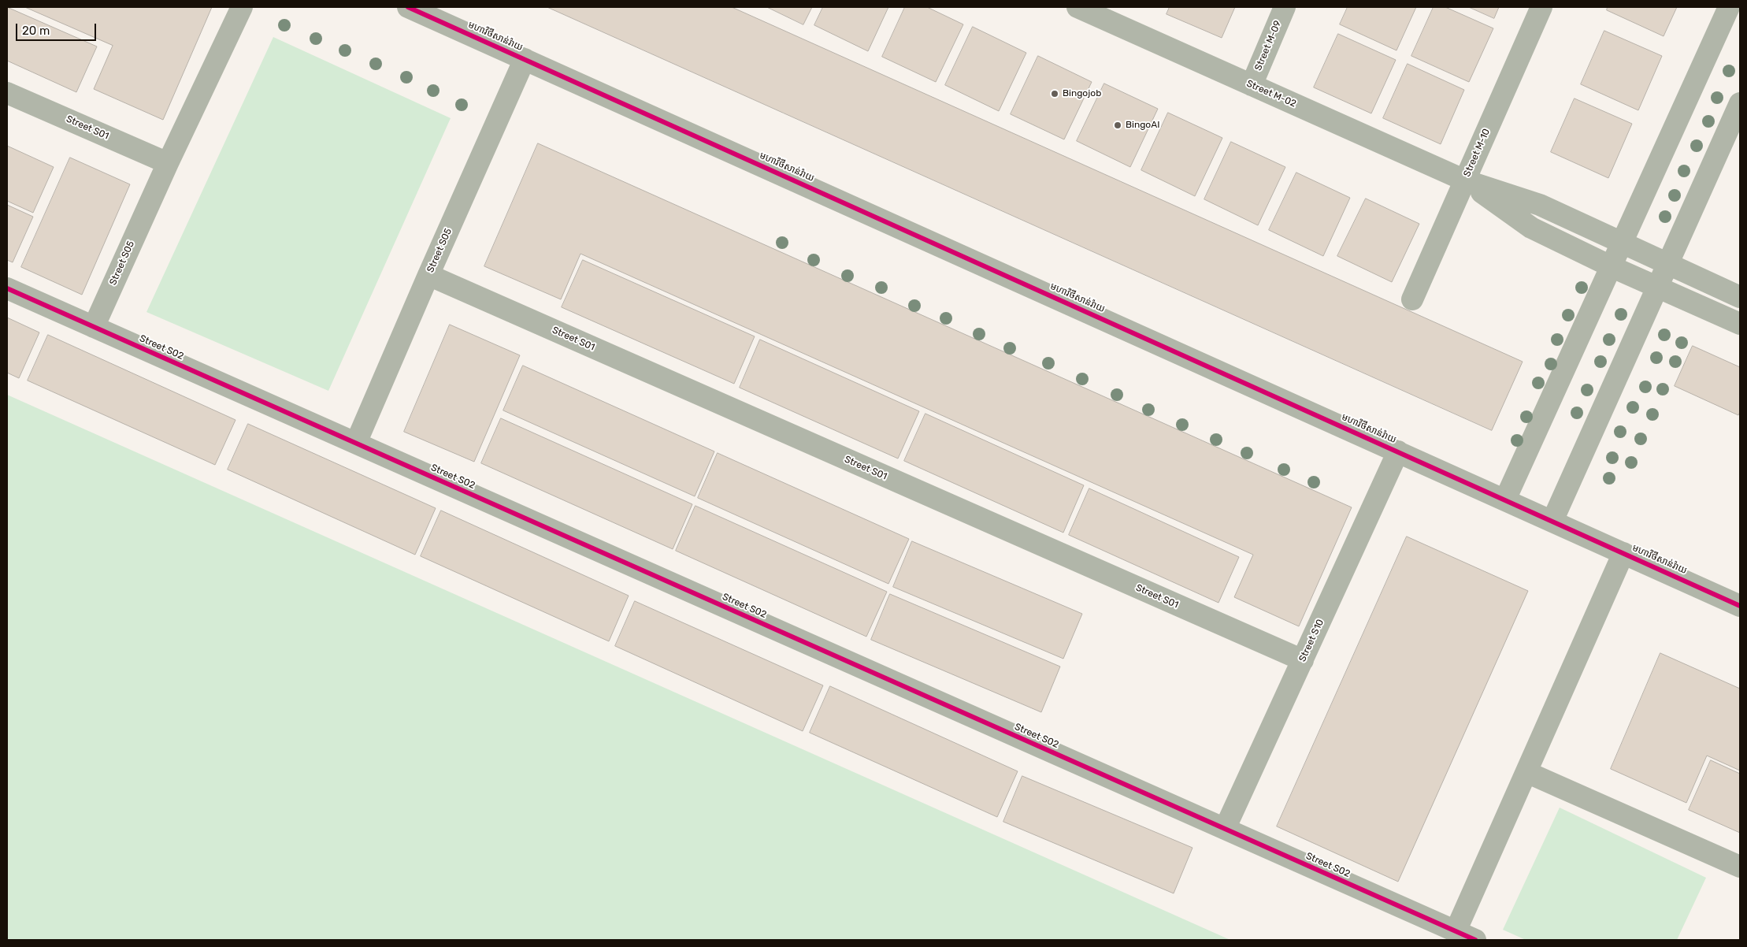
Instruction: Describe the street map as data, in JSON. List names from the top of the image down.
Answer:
{
  "streets": {
    "street": [
      "មហាវិថីសាន់រ៉ាយ",
      "Street M-09",
      "Street M-02",
      "Street S01",
      "Street M-10",
      "Street S05",
      "Street S02",
      "Street S10"
    ]
  },
  "crossings": [
    ["មហាវិថីសាន់រ៉ាយ", "Street S05"],
    ["មហាវិថីសាន់រ៉ាយ", "Street S10"],
    ["Street M-09", "Street M-02"],
    ["Street M-02", "Street M-10"],
    ["Street S01", "Street S05"],
    ["Street S01", "Street S10"],
    ["Street S05", "Street S02"],
    ["Street S02", "Street S10"]
  ],
  "places": ["Bingojob", "BingoAI"],
  "scale_bar": "20 m"
}
